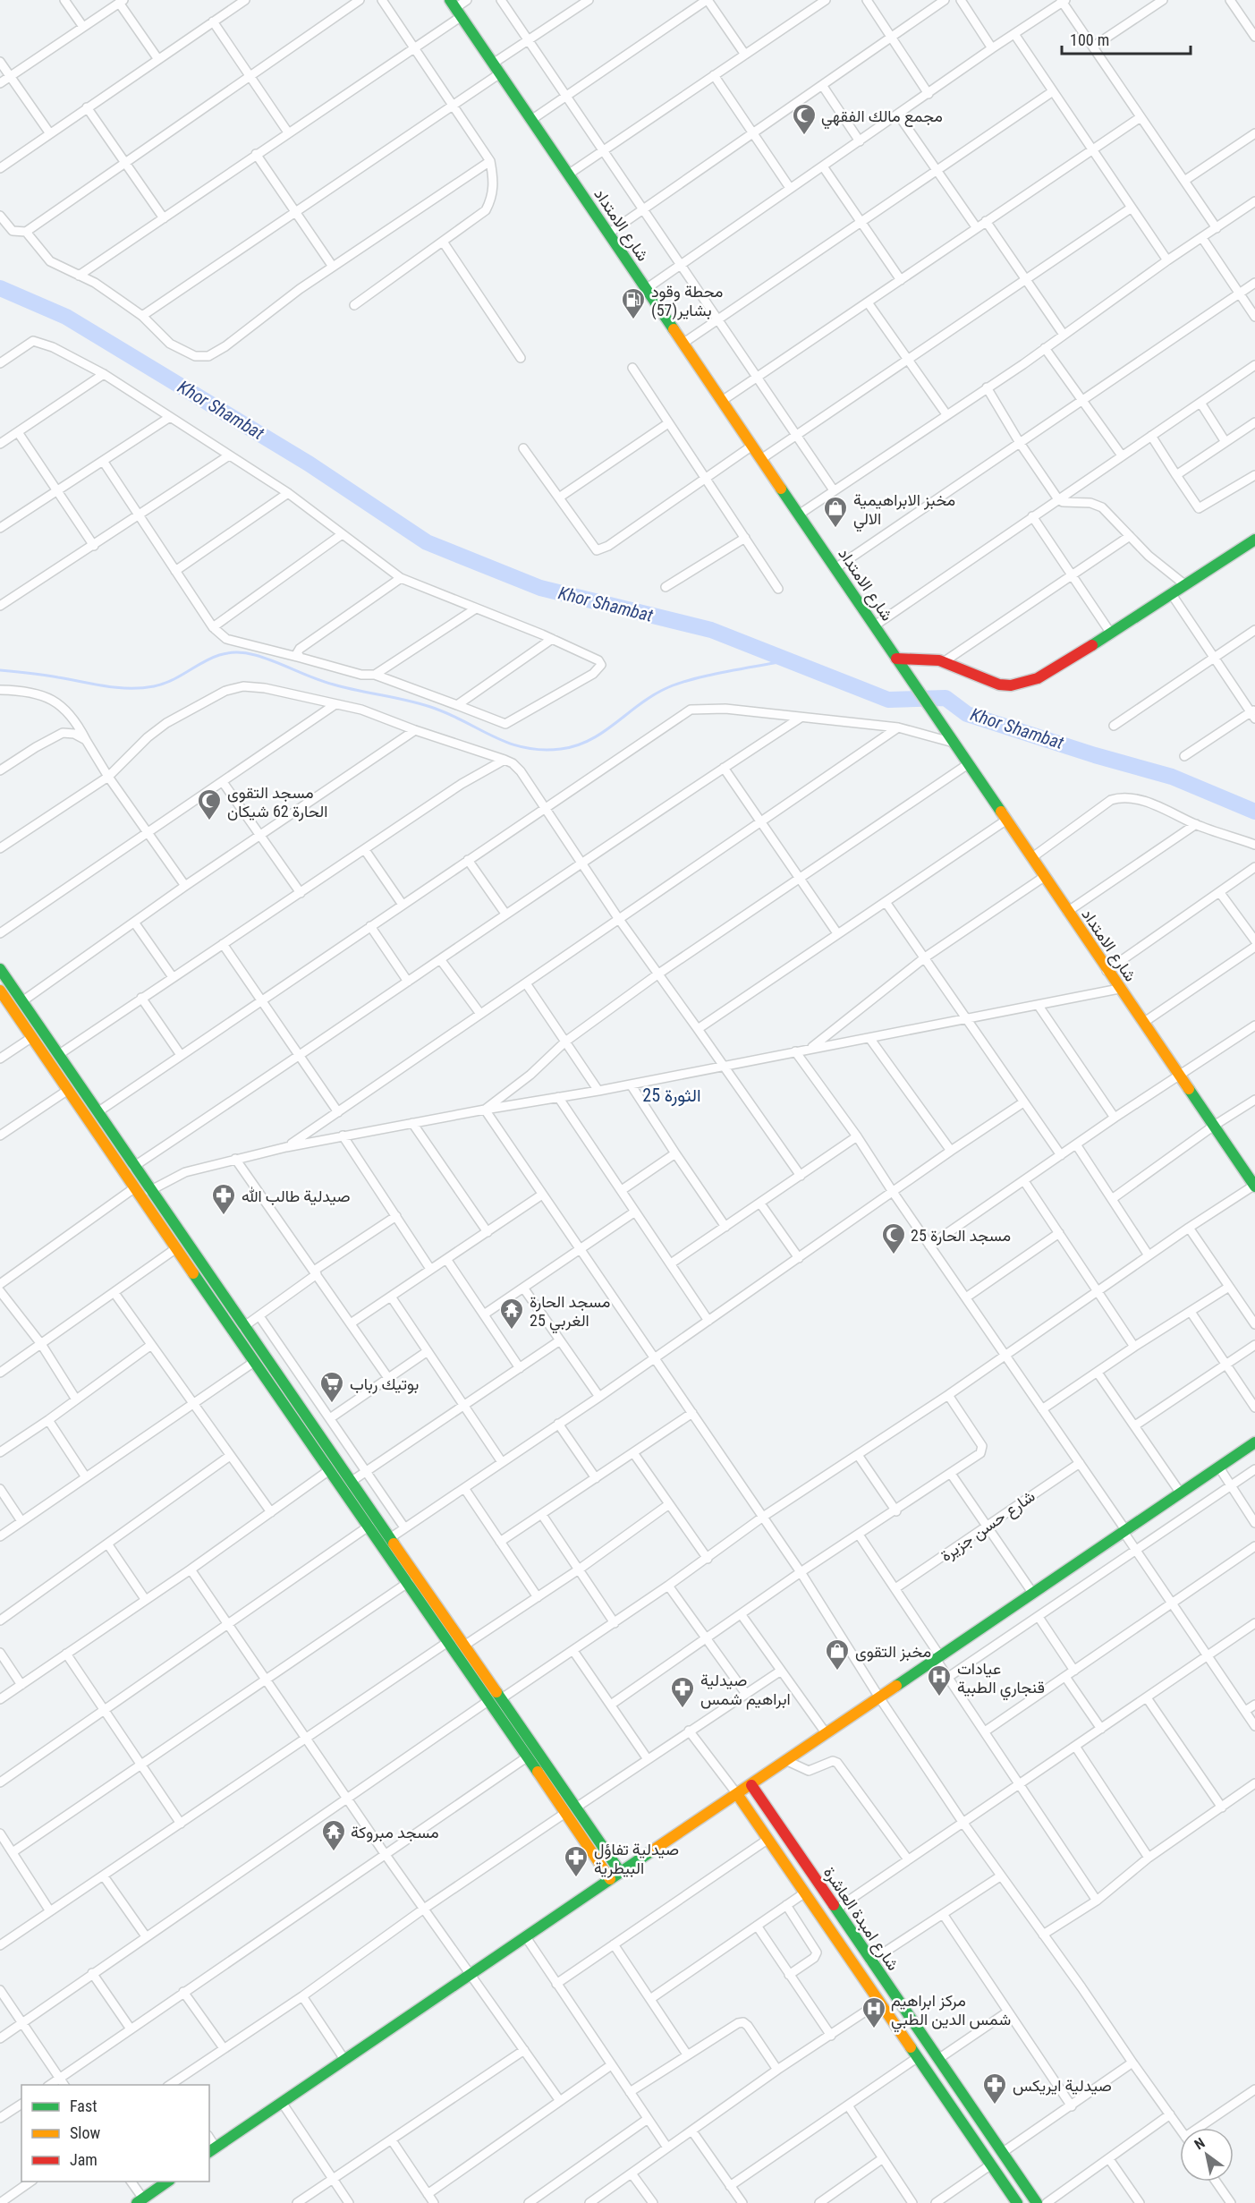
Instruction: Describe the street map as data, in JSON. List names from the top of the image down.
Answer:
{
  "streets": {
    "main road": ["شارع الامتداد", "شارع امبدة العاشرة"],
    "street": ["شارع حسن جزيرة"]
  },
  "districts": ["الثورة 25"],
  "water": ["Khor Shambat"],
  "places": {
    "mosque": ["مجمع مالك الفقهي", "مسجد التقوى الحارة 62 شيكان", "مسجد الحارة 25"],
    "fuel station": ["محطة وقود بشاير(57)"],
    "shop": ["مخبز الابراهيمية الالي", "مخبز التقوى"],
    "pharmacy": [
      "صيدلية طالب الله",
      "صيدلية ابراهيم شمس",
      "صيدلية تفاؤل البيطرية",
      "صيدلية ايريكس"
    ],
    "temple": ["مسجد الحارة 25 الغربي", "مسجد مبروكة"],
    "supermarket": ["بوتيك رباب"],
    "hospital": ["عيادات قنجاري الطبية", "مركز ابراهيم شمس الدين الطبي"]
  },
  "legend": ["Fast", "Slow", "Jam"],
  "scale_bar": "100 m",
  "north": "top left"
}
